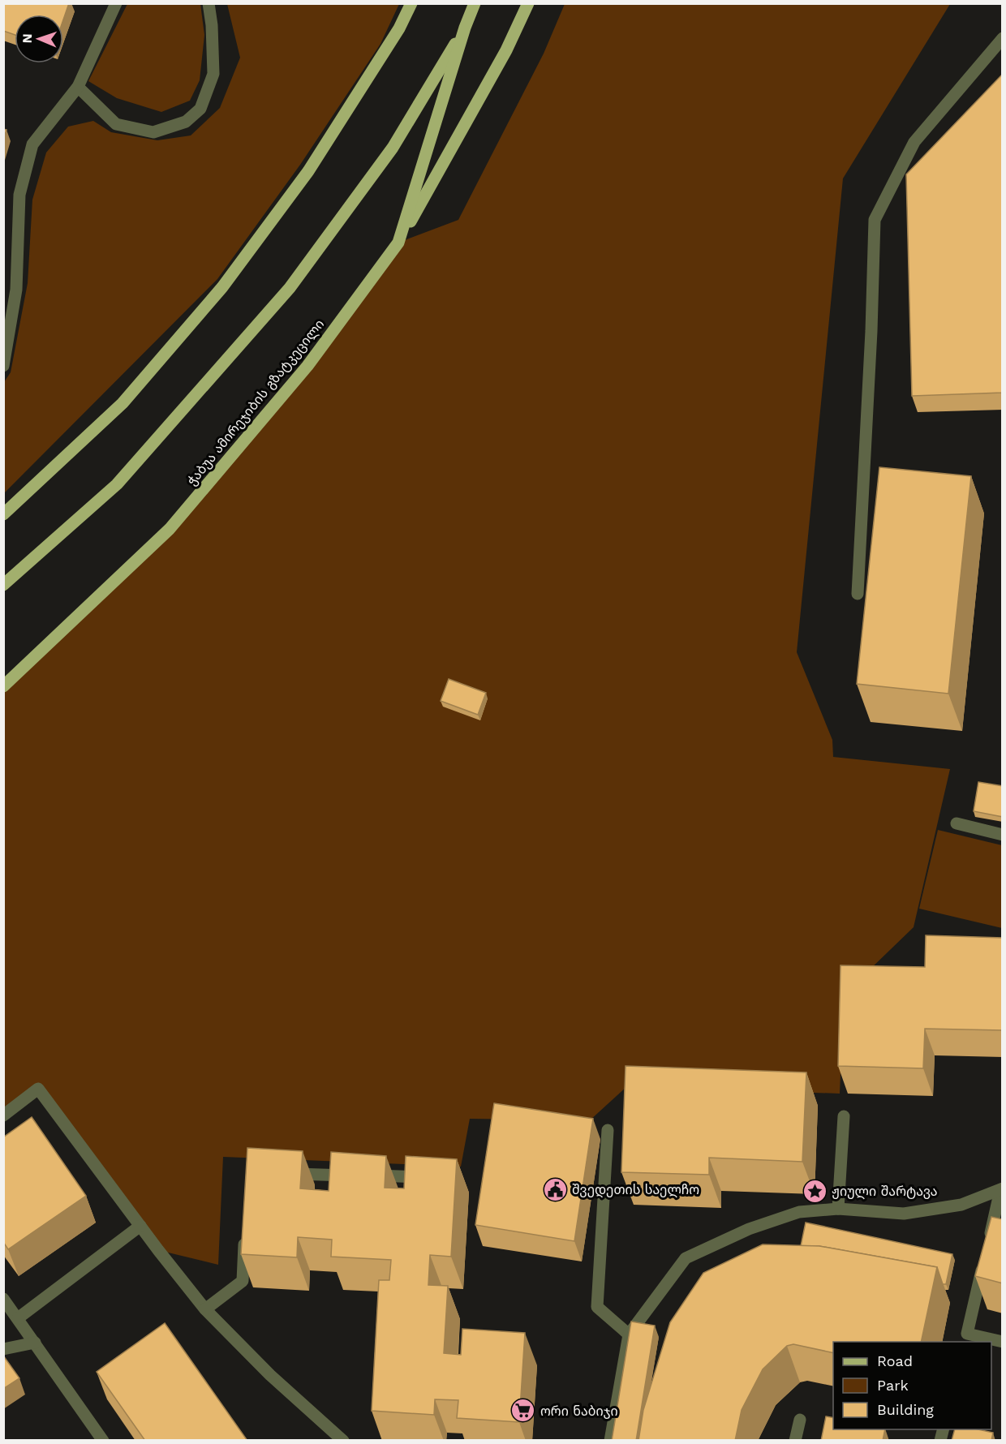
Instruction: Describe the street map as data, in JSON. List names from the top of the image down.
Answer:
{
  "streets": {
    "main road": ["ჭაბუა ამირეჯიბის გზატკეცილი"]
  },
  "places": {
    "public building": ["შვედეთის საელჩო"],
    "place": ["ჟიული შარტავა"],
    "supermarket": ["ორი ნაბიჯი"]
  },
  "legend": ["Road", "Park", "Building"],
  "north": "left"
}
